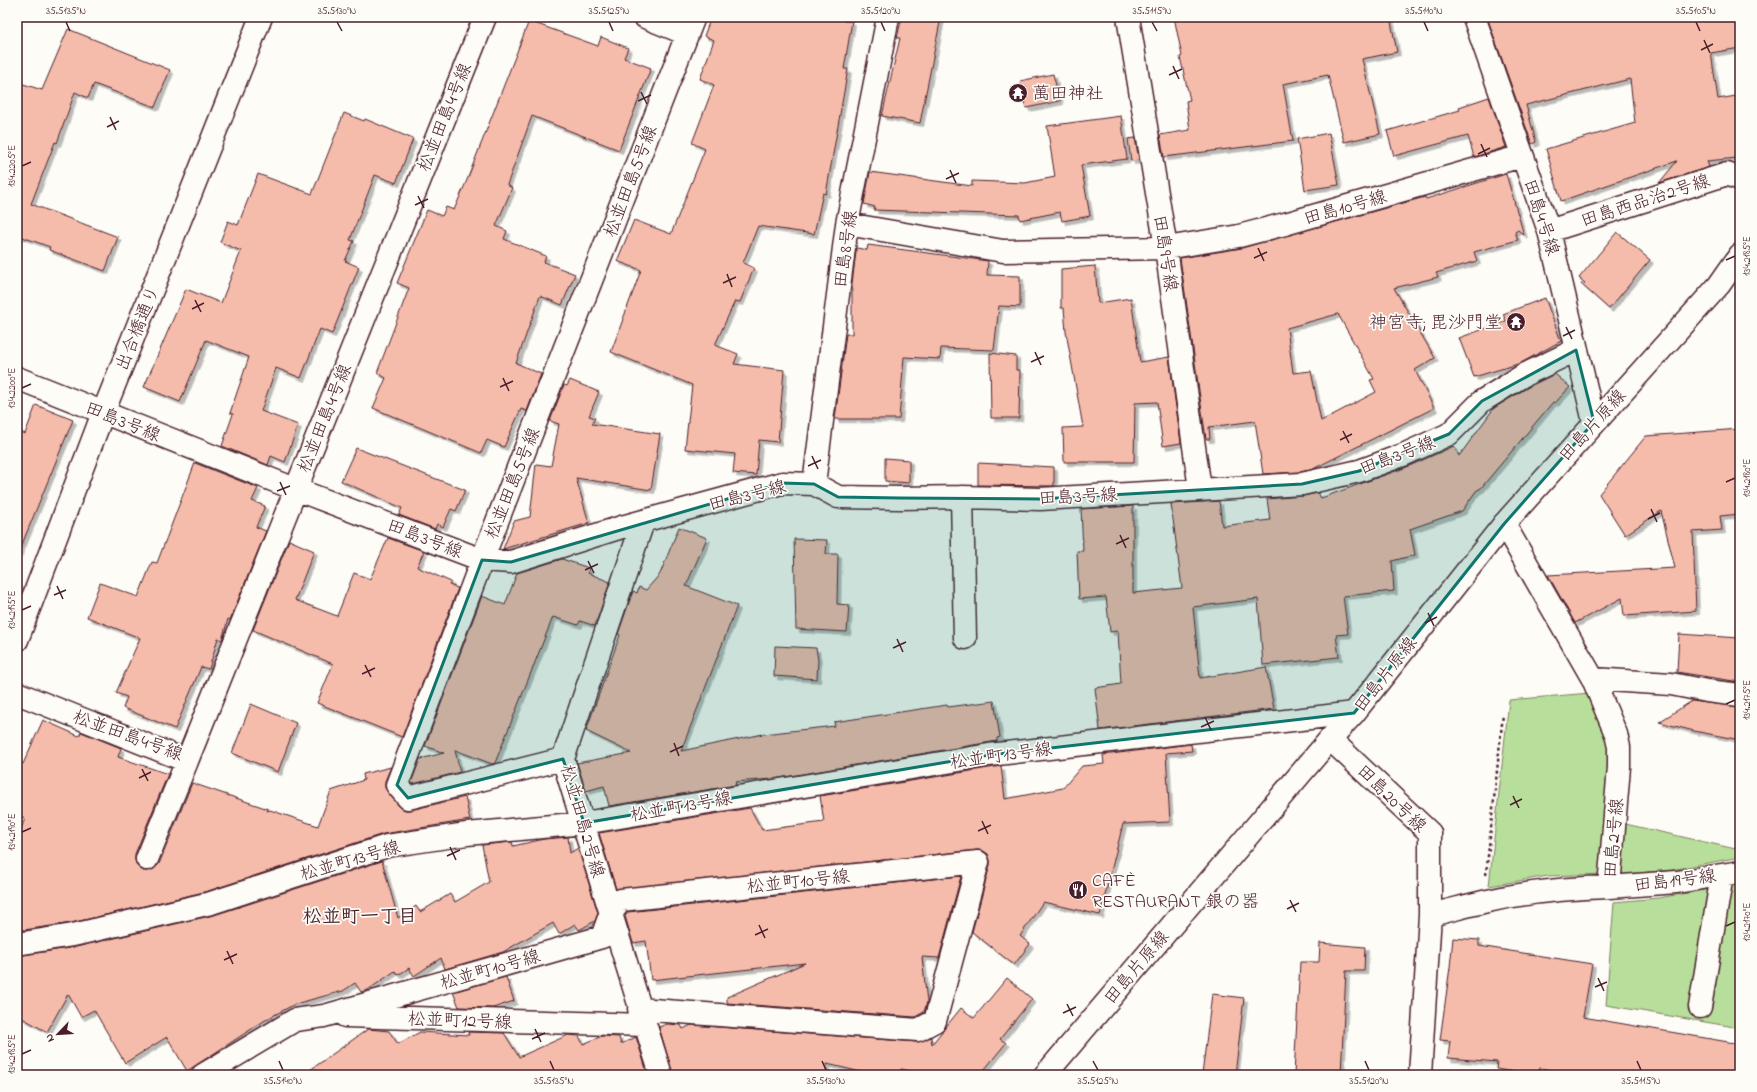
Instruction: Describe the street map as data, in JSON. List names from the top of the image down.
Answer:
{
  "streets": {
    "street": [
      "松並田島4号線",
      "松並田島5号線",
      "田島西品治2号線",
      "田島10号線",
      "田島4号線",
      "田島8号線",
      "田島9号線",
      "出合橋通り",
      "田島3号線",
      "田島片原線",
      "松並町13号線",
      "田島20号線",
      "松並田島2号線",
      "田島2号線",
      "田島19号線",
      "松並町10号線",
      "松並町12号線"
    ]
  },
  "crossings": [
    ["松並田島4号線", "田島3号線"],
    ["松並田島5号線", "田島3号線"],
    ["松並田島5号線", "松並田島2号線"],
    ["田島西品治2号線", "田島4号線"],
    ["田島10号線", "田島4号線"],
    ["田島10号線", "田島8号線"],
    ["田島10号線", "田島9号線"],
    ["田島4号線", "田島3号線"],
    ["田島4号線", "田島片原線"],
    ["田島8号線", "田島3号線"],
    ["田島9号線", "田島3号線"],
    ["出合橋通り", "田島3号線"],
    ["田島3号線", "松並田島2号線"],
    ["田島片原線", "松並町13号線"],
    ["田島片原線", "田島20号線"],
    ["田島片原線", "田島2号線"],
    ["松並町13号線", "松並田島2号線"],
    ["田島20号線", "田島2号線"],
    ["松並田島2号線", "松並町10号線"],
    ["松並田島2号線", "松並町12号線"],
    ["田島2号線", "田島19号線"],
    ["松並町10号線", "松並町12号線"]
  ],
  "districts": ["松並町一丁目"],
  "places": {
    "temple": ["萬田神社", "神宮寺; 毘沙門堂"],
    "restaurant": ["CAFÈ RESTAURANT 銀の器"]
  },
  "north": "bottom left",
  "coordinates": [
    "35.5135°N",
    "35.5130°N",
    "35.5125°N",
    "35.5120°N",
    "35.5115°N",
    "35.5110°N",
    "35.5105°N",
    "134.2205°E",
    "134.2185°E",
    "134.2200°E",
    "134.2180°E",
    "134.2195°E",
    "134.2175°E",
    "134.2190°E",
    "134.2170°E",
    "35.5140°N"
  ]
}
